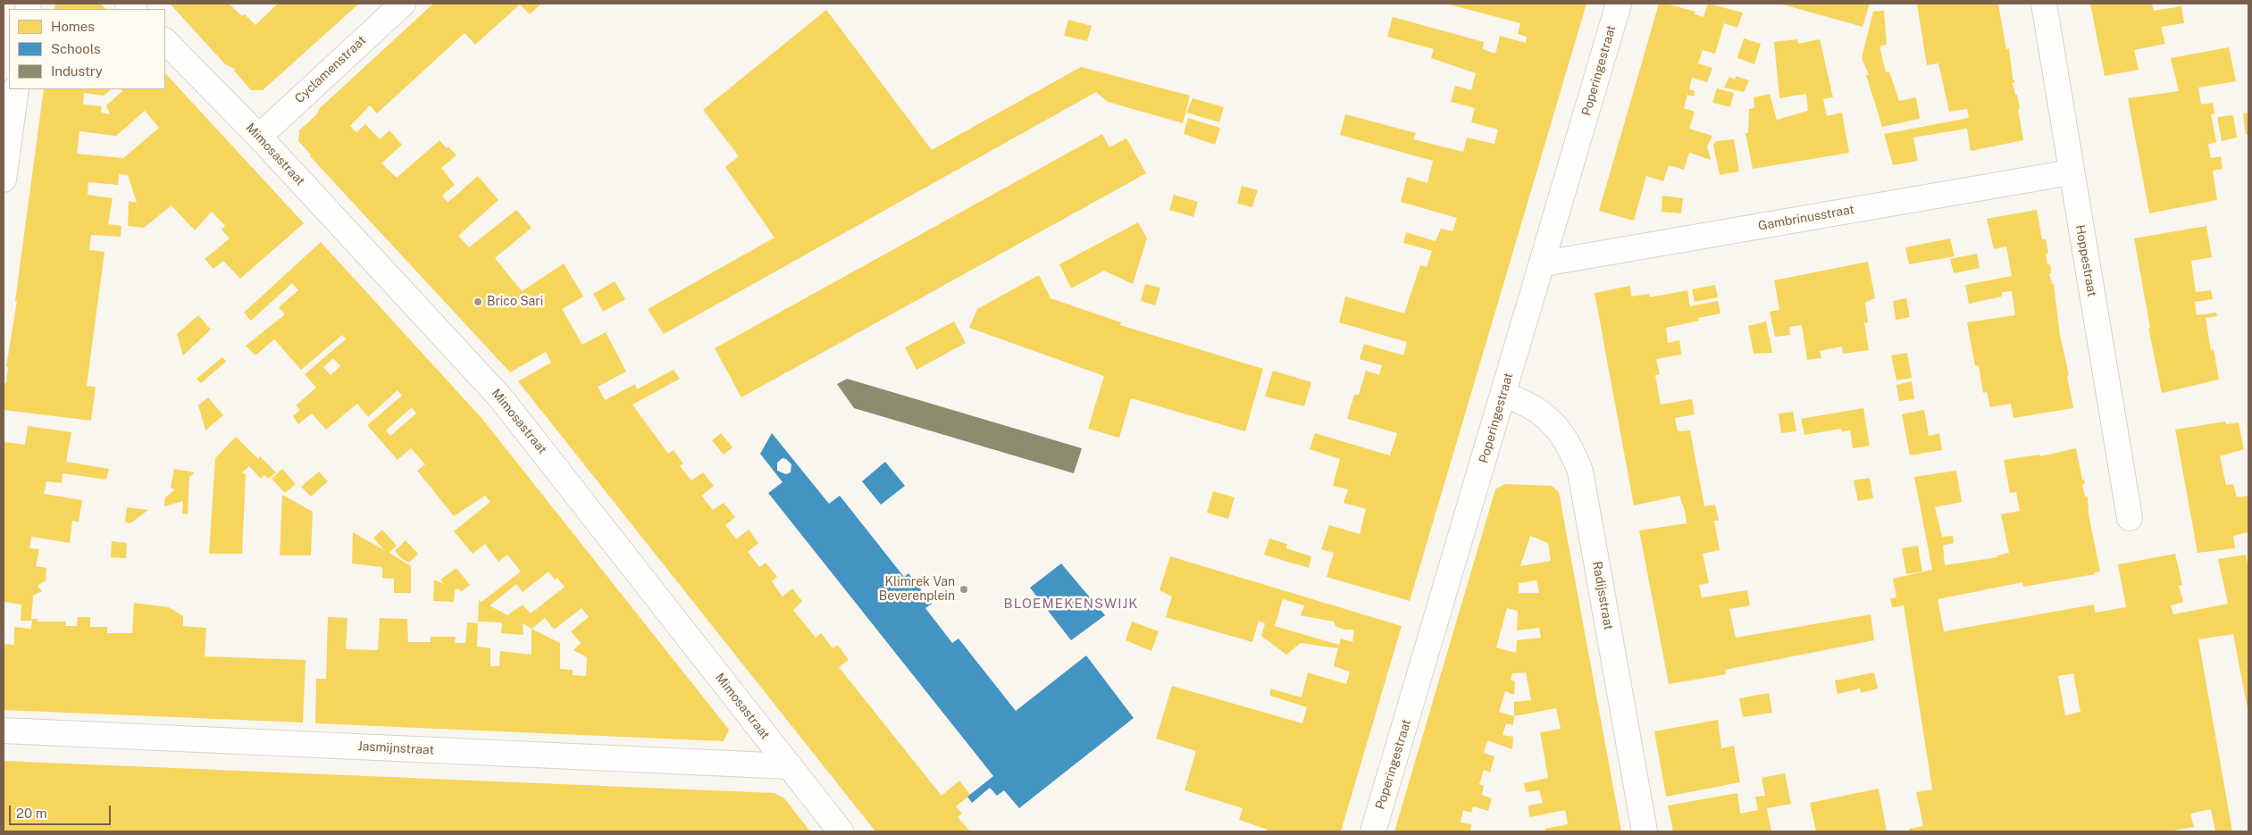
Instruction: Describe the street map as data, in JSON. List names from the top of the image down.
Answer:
{
  "streets": {
    "street": [
      "Cyclamenstraat",
      "Poperingestraat",
      "Mimosastraat",
      "Gambrinusstraat",
      "Hoppestraat",
      "Radijsstraat",
      "Jasmijnstraat"
    ]
  },
  "crossings": [
    ["Cyclamenstraat", "Mimosastraat"],
    ["Poperingestraat", "Gambrinusstraat"],
    ["Poperingestraat", "Radijsstraat"],
    ["Mimosastraat", "Jasmijnstraat"],
    ["Gambrinusstraat", "Hoppestraat"]
  ],
  "districts": ["BLOEMEKENSWIJK"],
  "places": ["Brico Sari", "Klimrek Van Beverenplein"],
  "legend": ["Homes", "Schools", "Industry"],
  "scale_bar": "20 m"
}
